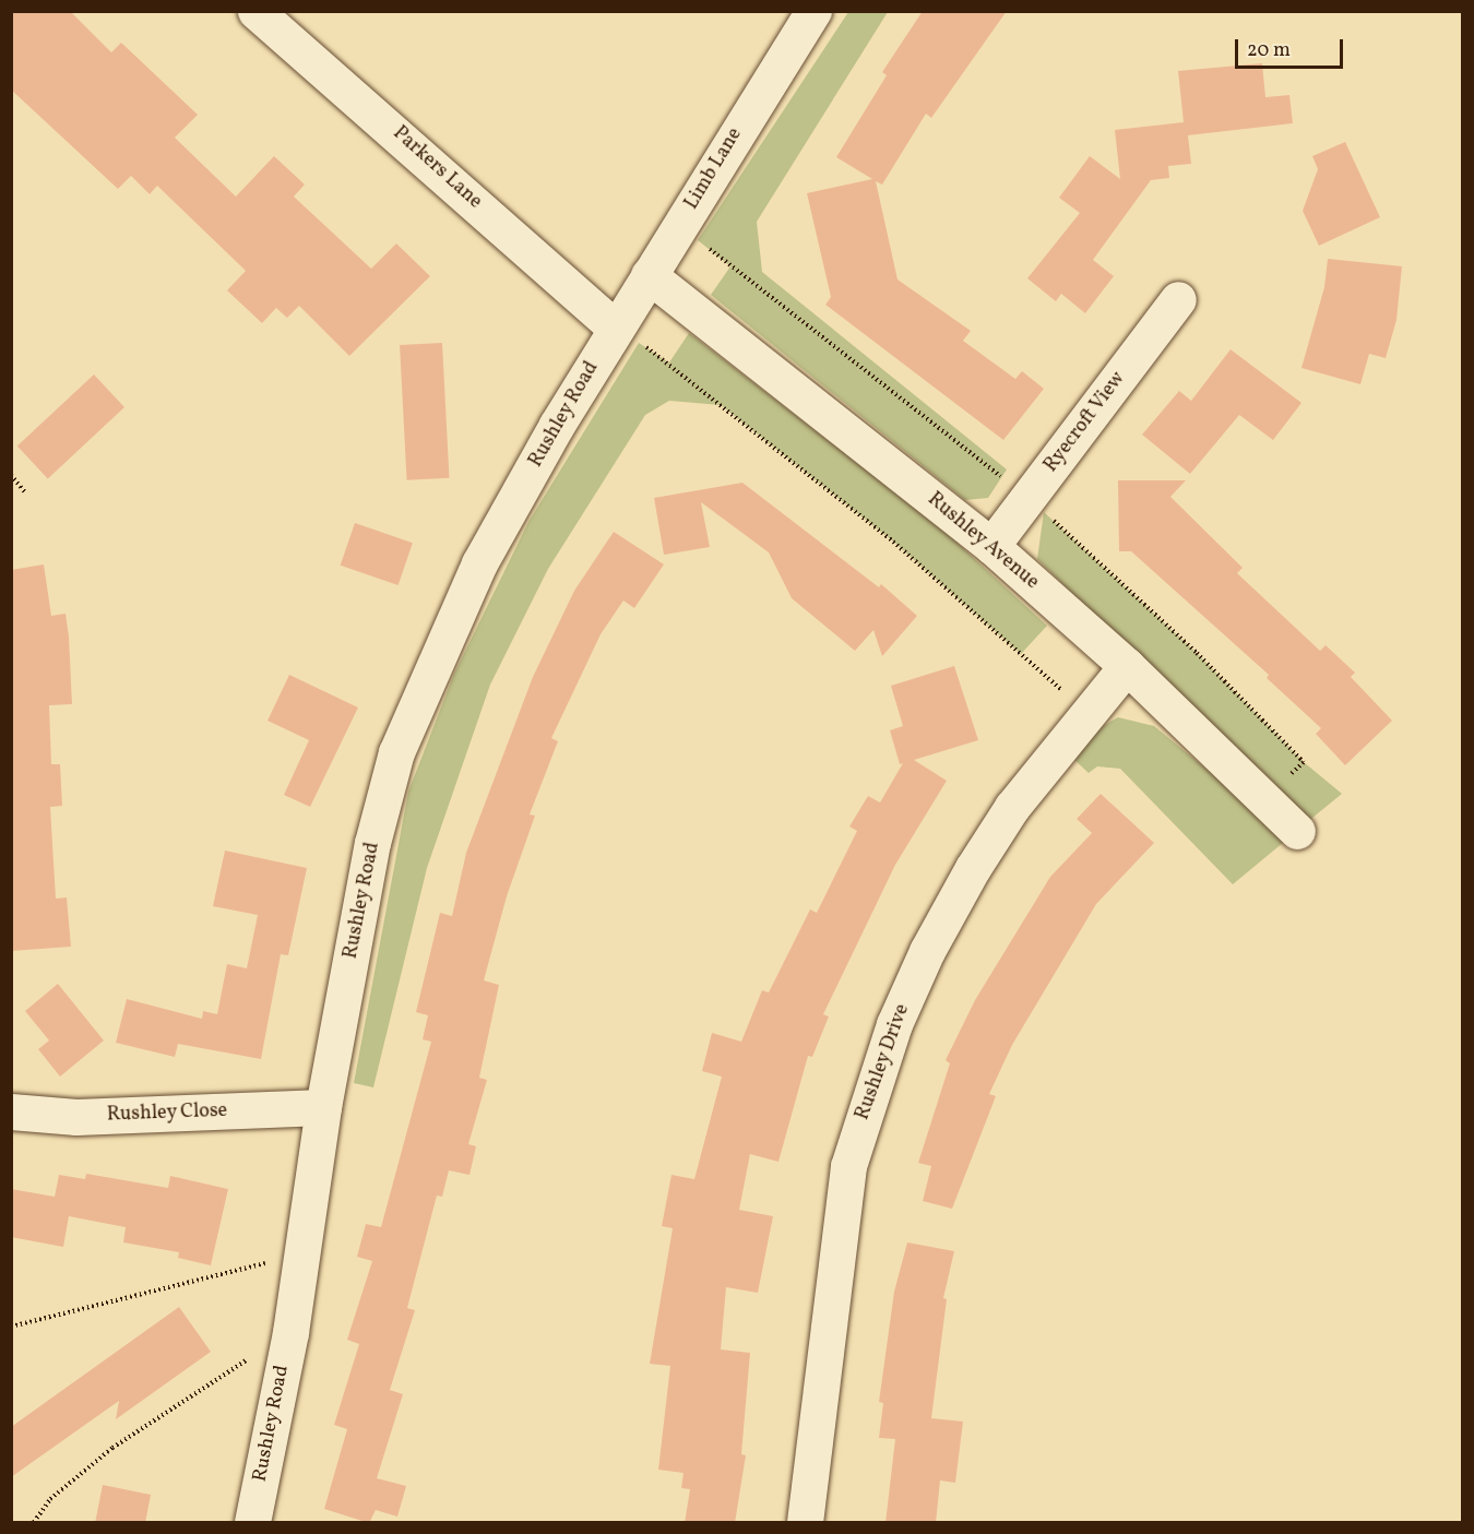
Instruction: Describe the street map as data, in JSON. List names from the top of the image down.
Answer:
{
  "streets": {
    "street": [
      "Parkers Lane",
      "Limb Lane",
      "Rushley Road",
      "Ryecroft View",
      "Rushley Avenue",
      "Rushley Drive",
      "Rushley Close"
    ]
  },
  "crossings": [
    ["Parkers Lane", "Limb Lane"],
    ["Parkers Lane", "Rushley Road"],
    ["Limb Lane", "Rushley Road"],
    ["Limb Lane", "Rushley Avenue"],
    ["Rushley Road", "Rushley Close"],
    ["Ryecroft View", "Rushley Avenue"],
    ["Rushley Avenue", "Rushley Drive"]
  ],
  "scale_bar": "20 m"
}
